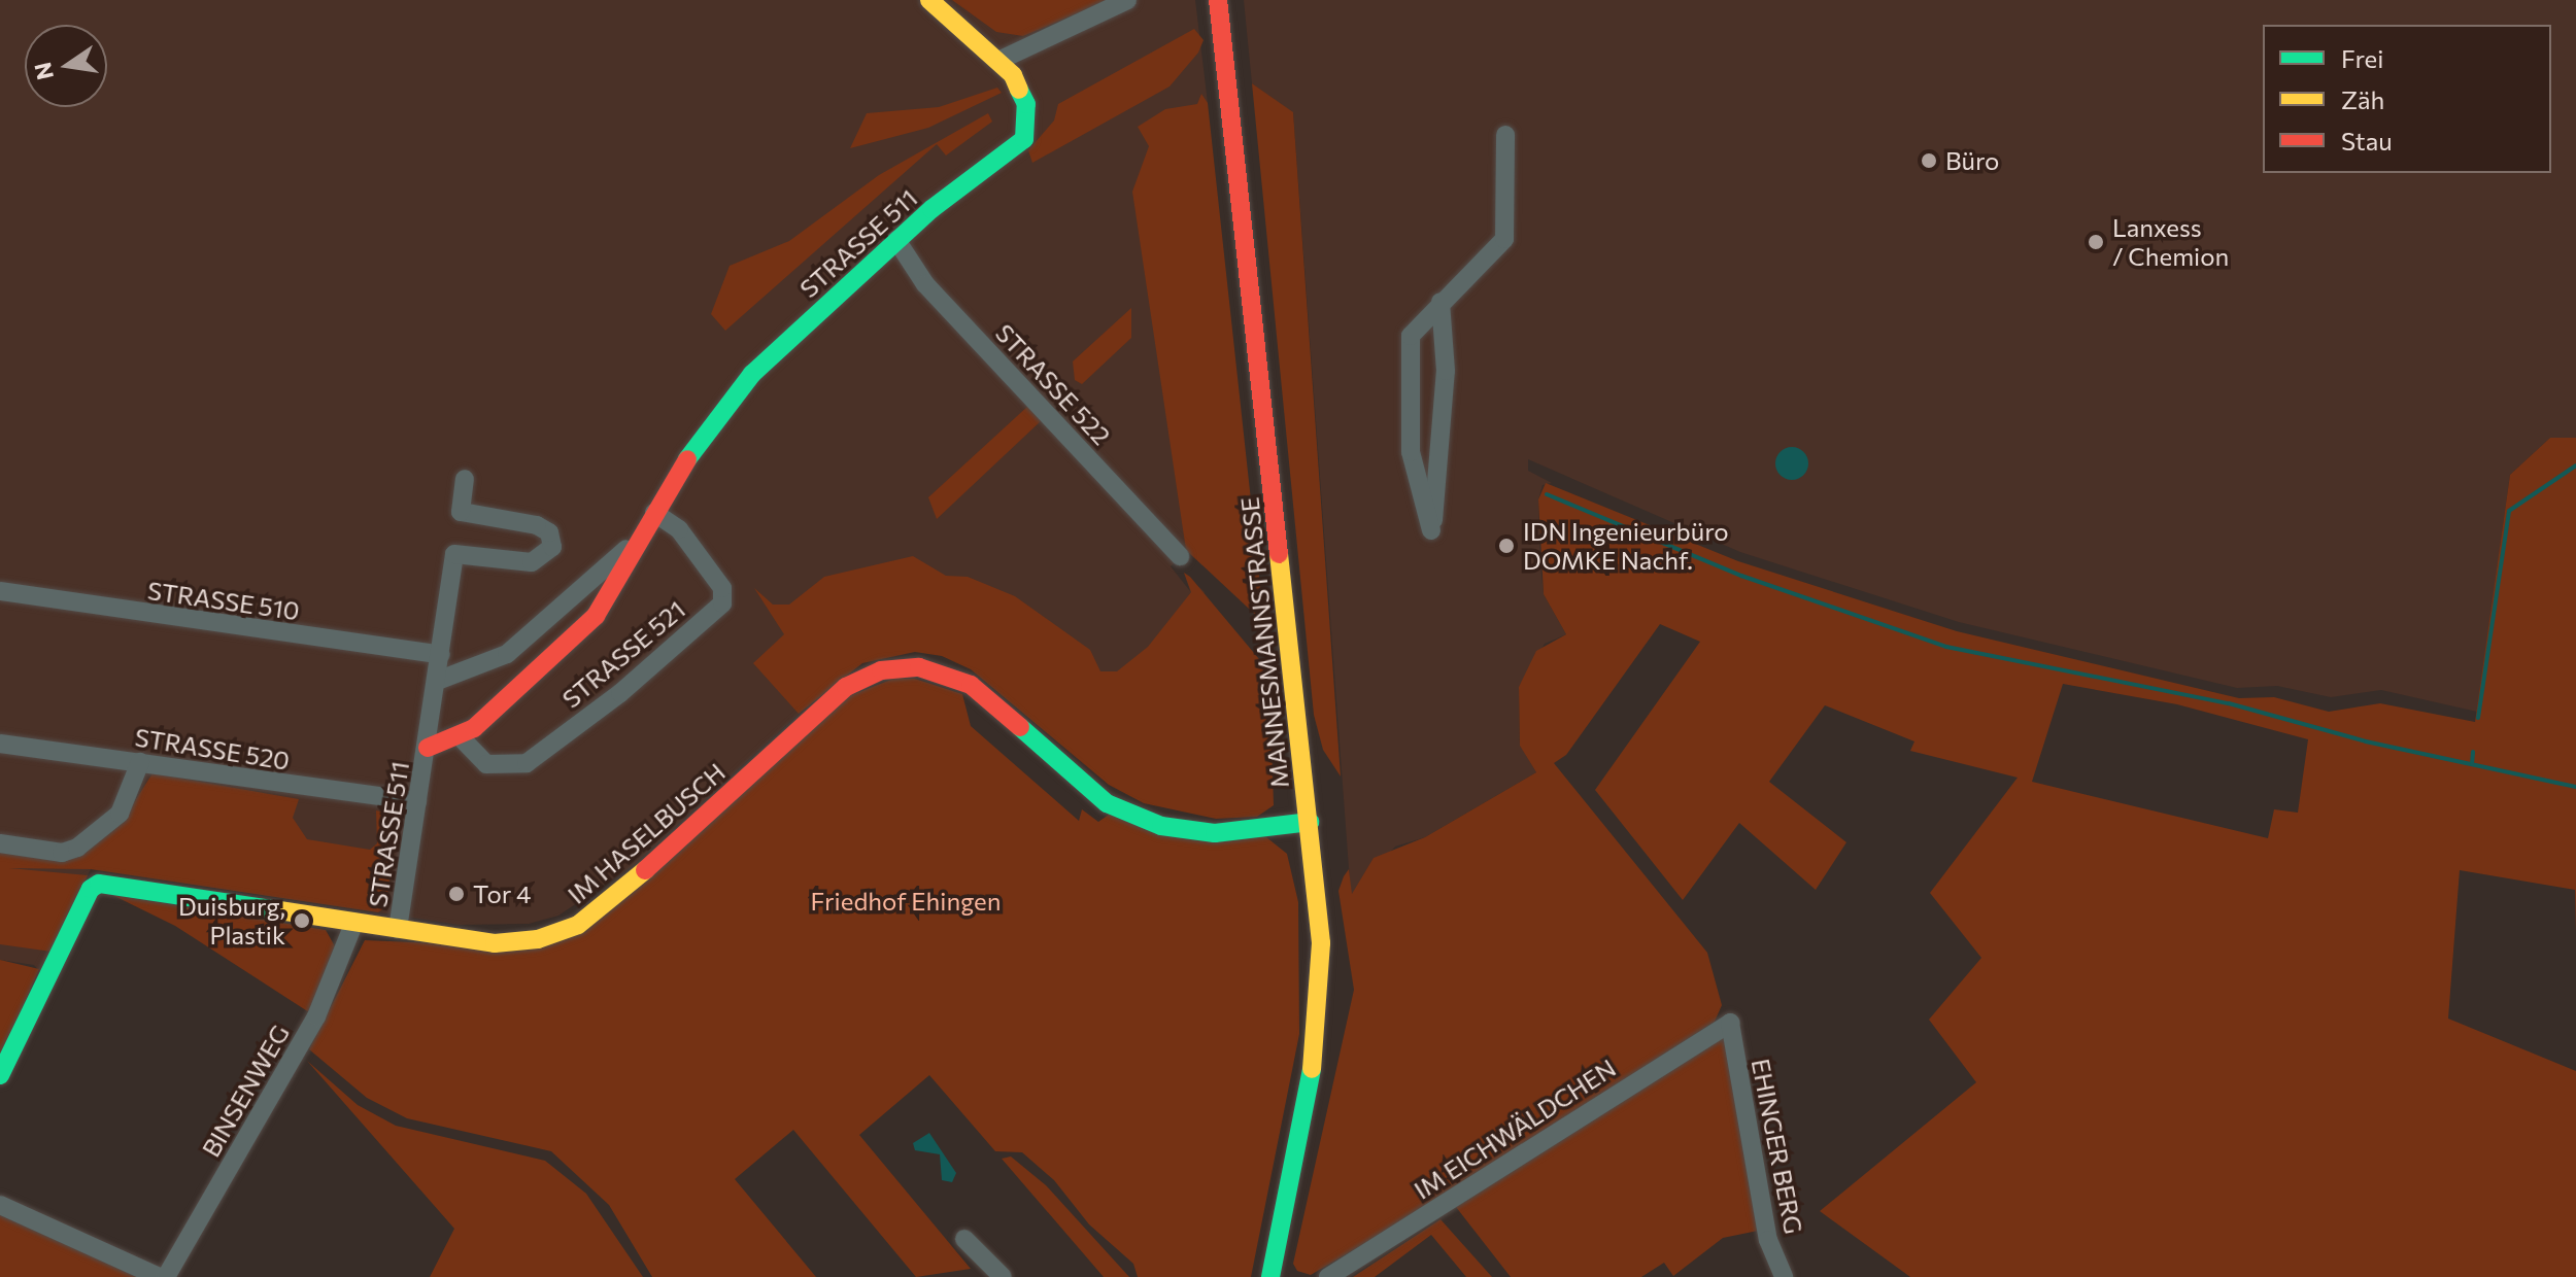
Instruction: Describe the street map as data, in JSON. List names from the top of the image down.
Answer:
{
  "streets": {
    "street": [
      "STRASSE 511",
      "STRASSE 522",
      "STRASSE 510",
      "MANNESMANNSTRASSE",
      "STRASSE 521",
      "STRASSE 520",
      "IM HASELBUSCH",
      "BINSENWEG",
      "IM EICHWÄLDCHEN",
      "EHINGER BERG"
    ]
  },
  "crossings": [
    ["STRASSE 511", "STRASSE 522"],
    ["STRASSE 511", "STRASSE 521"],
    ["STRASSE 511", "STRASSE 520"],
    ["STRASSE 511", "IM HASELBUSCH"],
    ["MANNESMANNSTRASSE", "IM HASELBUSCH"],
    ["IM HASELBUSCH", "BINSENWEG"],
    ["IM EICHWÄLDCHEN", "EHINGER BERG"]
  ],
  "parks": ["Friedhof Ehingen"],
  "places": [
    "Büro",
    "Lanxess / Chemion",
    "IDN Ingenieurbüro DOMKE Nachf.",
    "Tor 4",
    "Duisburg, Plastik"
  ],
  "legend": ["Frei", "Zäh", "Stau"],
  "north": "left"
}
